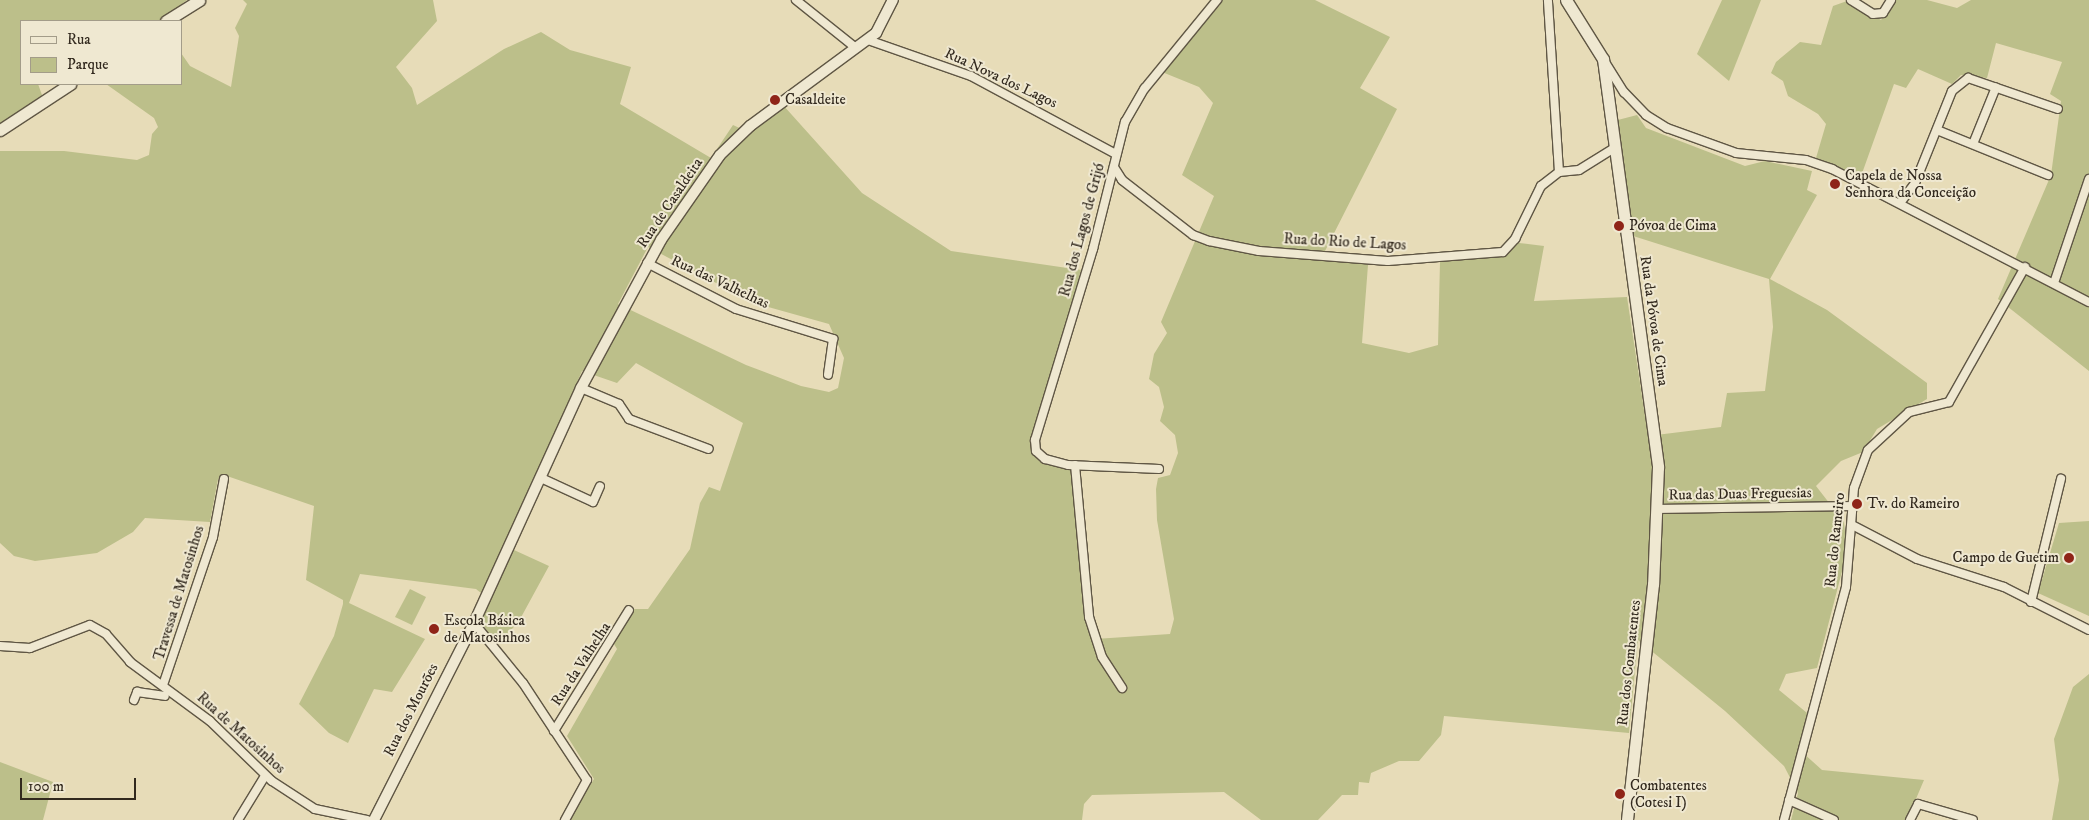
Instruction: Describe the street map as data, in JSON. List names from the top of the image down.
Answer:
{
  "streets": {
    "main road": ["Rua da Póvoa de Cima", "Rua dos Combatentes"],
    "street": [
      "Rua Nova dos Lagos",
      "Rua de Casaldeita",
      "Rua dos Lagos de Grijó",
      "Rua do Rio de Lagos",
      "Rua das Valhelhas",
      "Rua das Duas Freguesias",
      "Rua do Rameiro",
      "Travessa de Matosinhos",
      "Rua da Valhelha",
      "Rua dos Mourões",
      "Rua de Matosinhos"
    ]
  },
  "crossings": [
    ["Rua Nova dos Lagos", "Rua de Casaldeita"],
    ["Rua Nova dos Lagos", "Rua dos Lagos de Grijó"],
    ["Rua de Casaldeita", "Rua das Valhelhas"],
    ["Rua de Casaldeita", "Rua dos Mourões"],
    ["Rua dos Lagos de Grijó", "Rua do Rio de Lagos"],
    ["Rua do Rio de Lagos", "Rua da Póvoa de Cima"],
    ["Rua da Póvoa de Cima", "Rua das Duas Freguesias"],
    ["Rua da Póvoa de Cima", "Rua dos Combatentes"],
    ["Rua das Duas Freguesias", "Rua do Rameiro"],
    ["Rua das Duas Freguesias", "Rua dos Combatentes"],
    ["Travessa de Matosinhos", "Rua de Matosinhos"]
  ],
  "places": [
    "Casaldeite",
    "Capela de Nossa Senhora da Conceição",
    "Póvoa de Cima",
    "Tv. do Rameiro",
    "Campo de Guetim",
    "Escola Básica de Matosinhos",
    "Combatentes (Cotesi I)"
  ],
  "legend": ["Rua", "Parque"],
  "scale_bar": "100 m"
}
